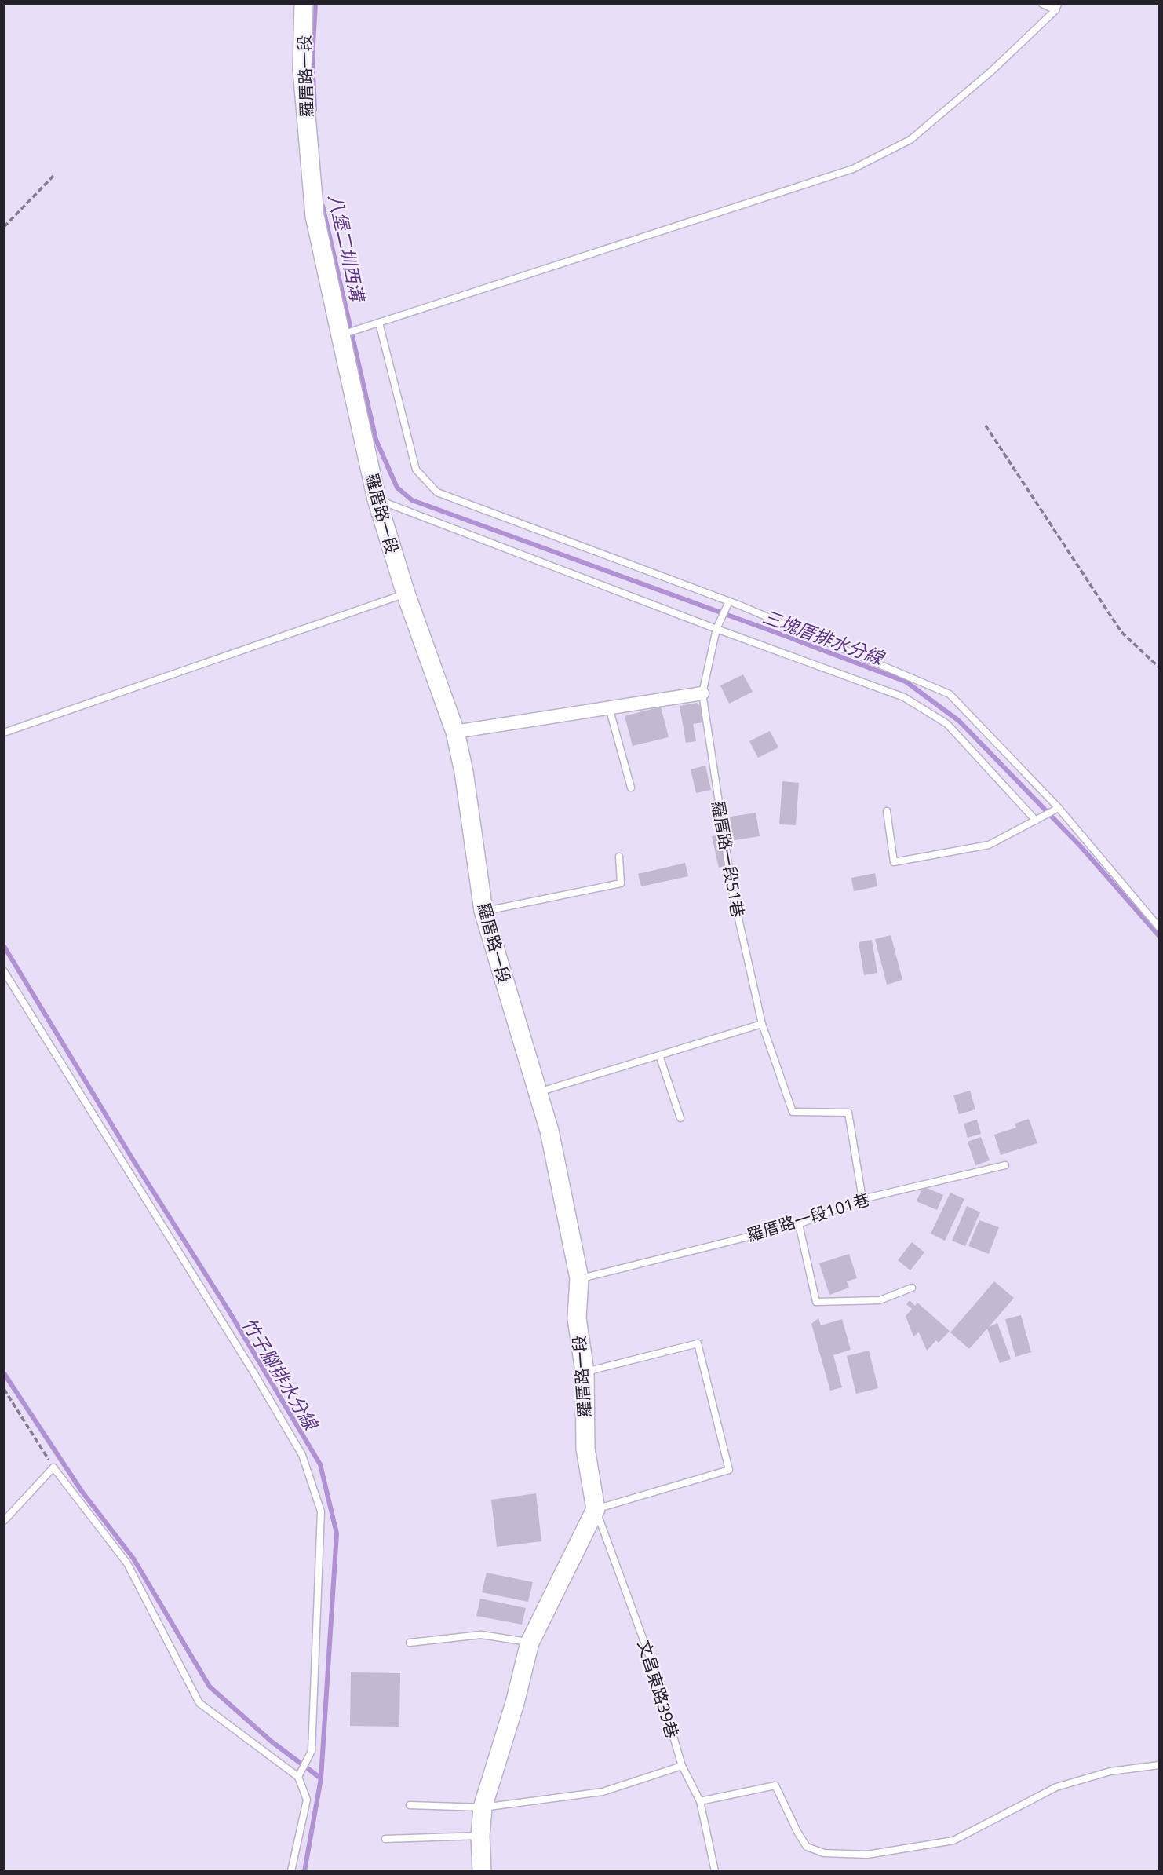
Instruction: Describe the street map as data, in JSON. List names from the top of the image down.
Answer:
{
  "streets": {
    "street": ["羅厝路一段"],
    "lane": ["羅厝路一段51巷", "羅厝路一段101巷", "文昌東路39巷"]
  },
  "crossings": [
    ["羅厝路一段", "羅厝路一段101巷"],
    ["羅厝路一段", "文昌東路39巷"],
    ["羅厝路一段51巷", "羅厝路一段101巷"]
  ],
  "water": ["八堡二圳西溝", "三塊厝排水分線", "竹子腳排水分線"]
}
